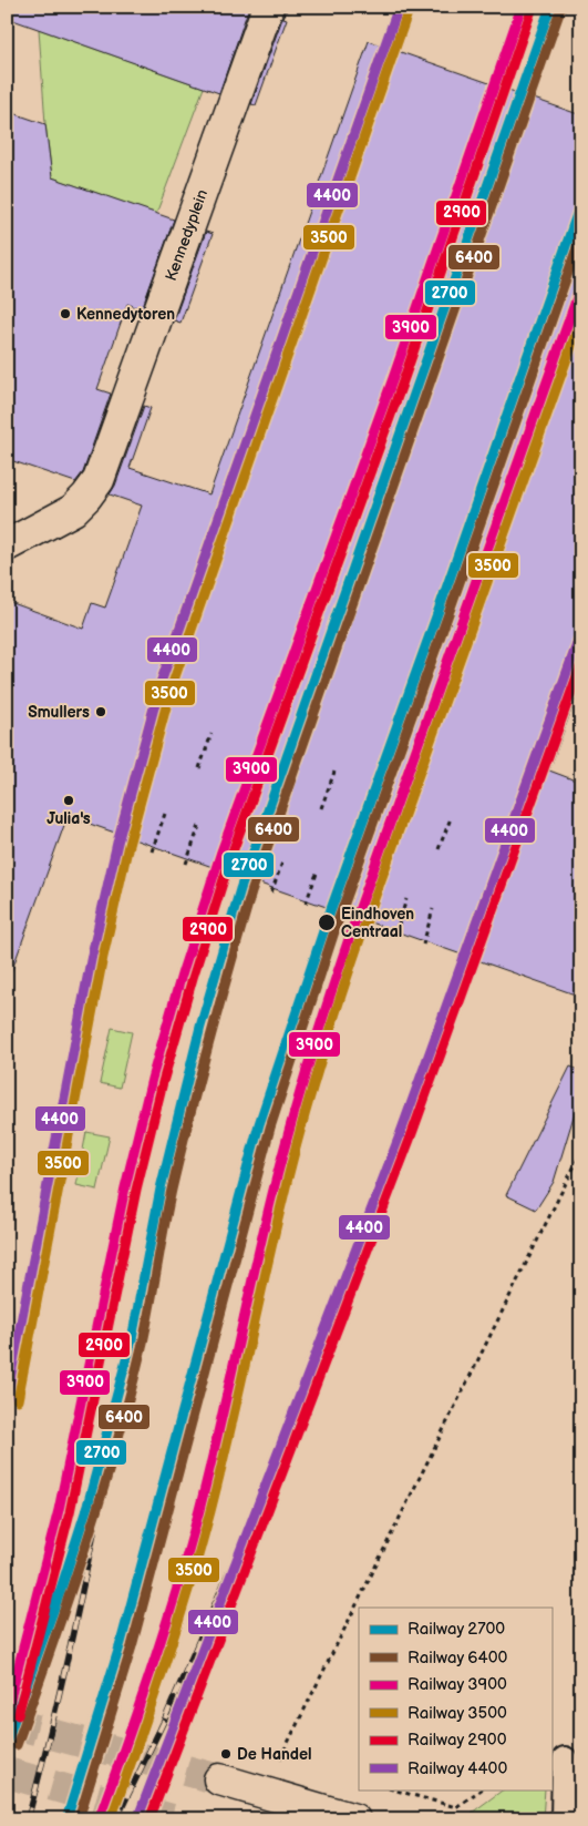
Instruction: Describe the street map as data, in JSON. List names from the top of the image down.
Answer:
{
  "streets": {
    "street": ["Kennedyplein"]
  },
  "places": [
    "Kennedytoren",
    "Smullers",
    "Julia's",
    "Eindhoven Centraal",
    "De Handel"
  ],
  "lines": [
    "rail line 2700",
    "rail line 3900",
    "rail line 4400",
    "rail line 6400",
    "rail line 3500",
    "rail line 2900"
  ],
  "legend": [
    "Railway 2700",
    "Railway 6400",
    "Railway 3900",
    "Railway 3500",
    "Railway 2900",
    "Railway 4400"
  ]
}
